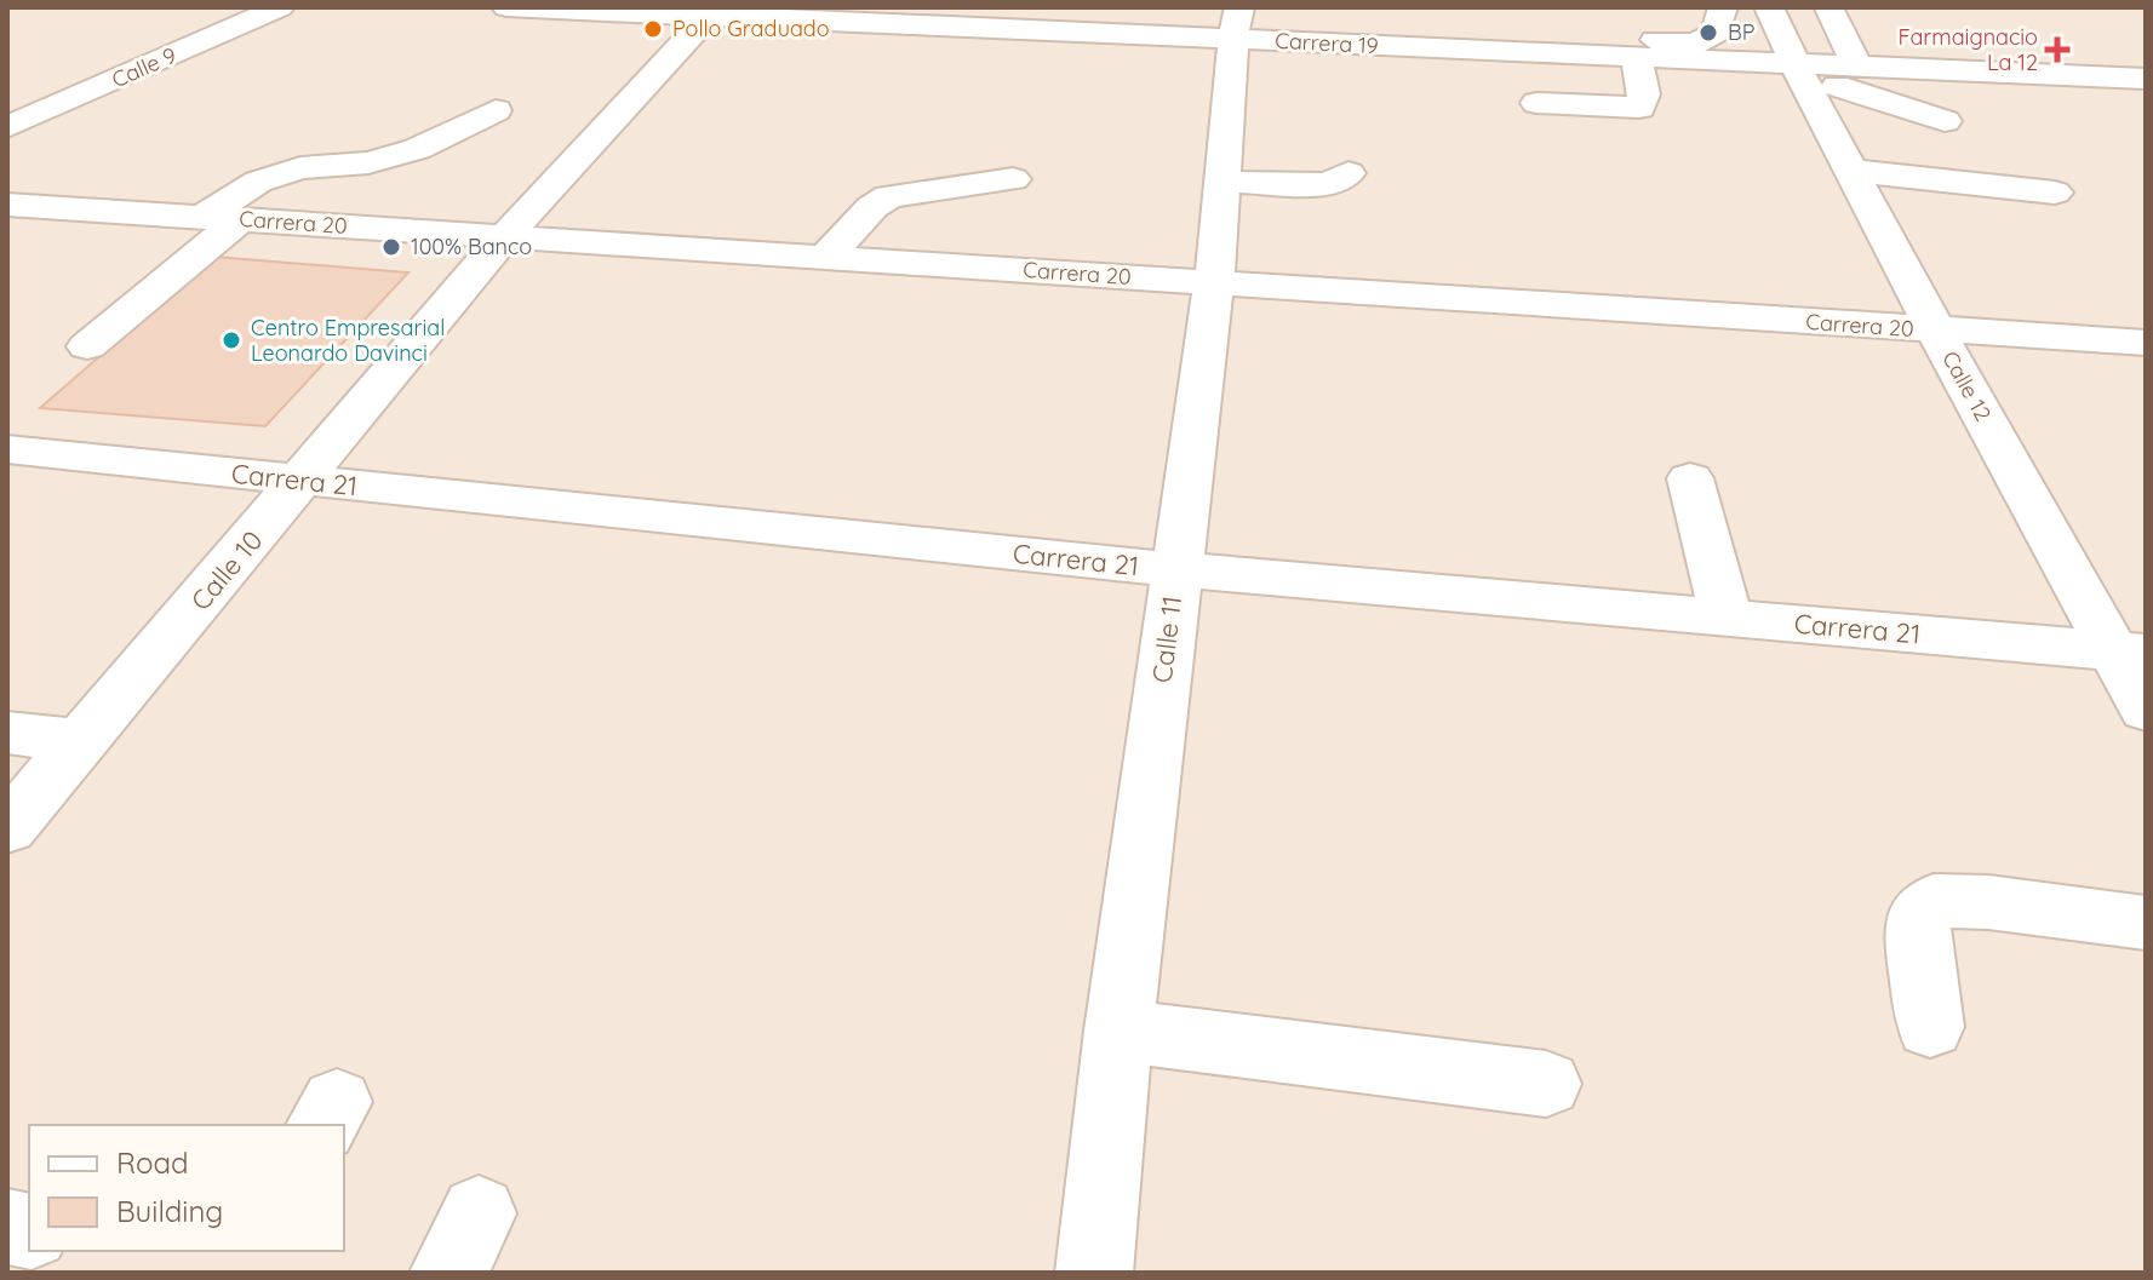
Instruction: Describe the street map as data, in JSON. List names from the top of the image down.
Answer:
{
  "streets": {
    "street": [
      "Carrera 19",
      "Calle 9",
      "Carrera 20",
      "Calle 12",
      "Carrera 21",
      "Calle 10",
      "Calle 11"
    ]
  },
  "crossings": [
    ["Carrera 19", "Calle 12"],
    ["Carrera 19", "Calle 10"],
    ["Carrera 19", "Calle 11"],
    ["Carrera 20", "Calle 12"],
    ["Carrera 20", "Calle 10"],
    ["Carrera 20", "Calle 11"],
    ["Calle 12", "Carrera 21"],
    ["Carrera 21", "Calle 10"],
    ["Carrera 21", "Calle 11"]
  ],
  "places": {
    "other": [
      "Pollo Graduado",
      "BP",
      "100% Banco",
      "Centro Empresarial Leonardo Davinci"
    ],
    "health": ["Farmaignacio La 12"]
  },
  "legend": ["Road", "Building"]
}
